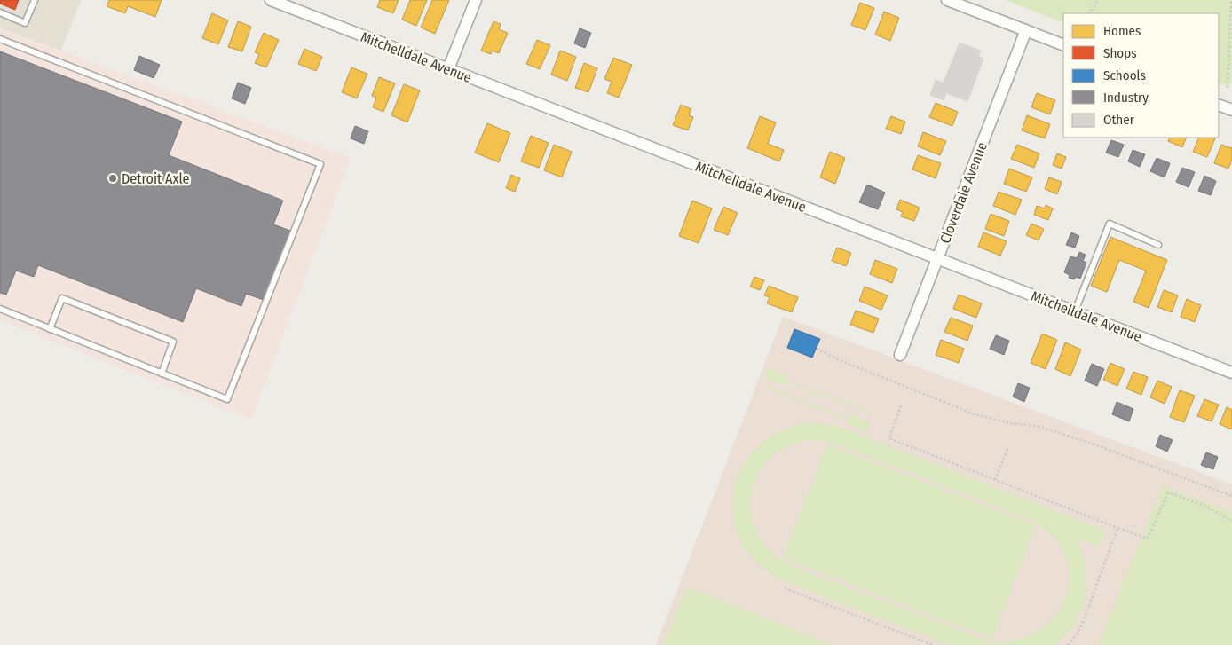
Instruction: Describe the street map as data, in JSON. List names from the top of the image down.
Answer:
{
  "streets": {
    "street": ["Mitchelldale Avenue", "Cloverdale Avenue"]
  },
  "crossings": [
    ["Mitchelldale Avenue", "Cloverdale Avenue"]
  ],
  "places": ["Detroit Axle"],
  "legend": [
    "Homes",
    "Shops",
    "Schools",
    "Industry",
    "Other"
  ]
}
